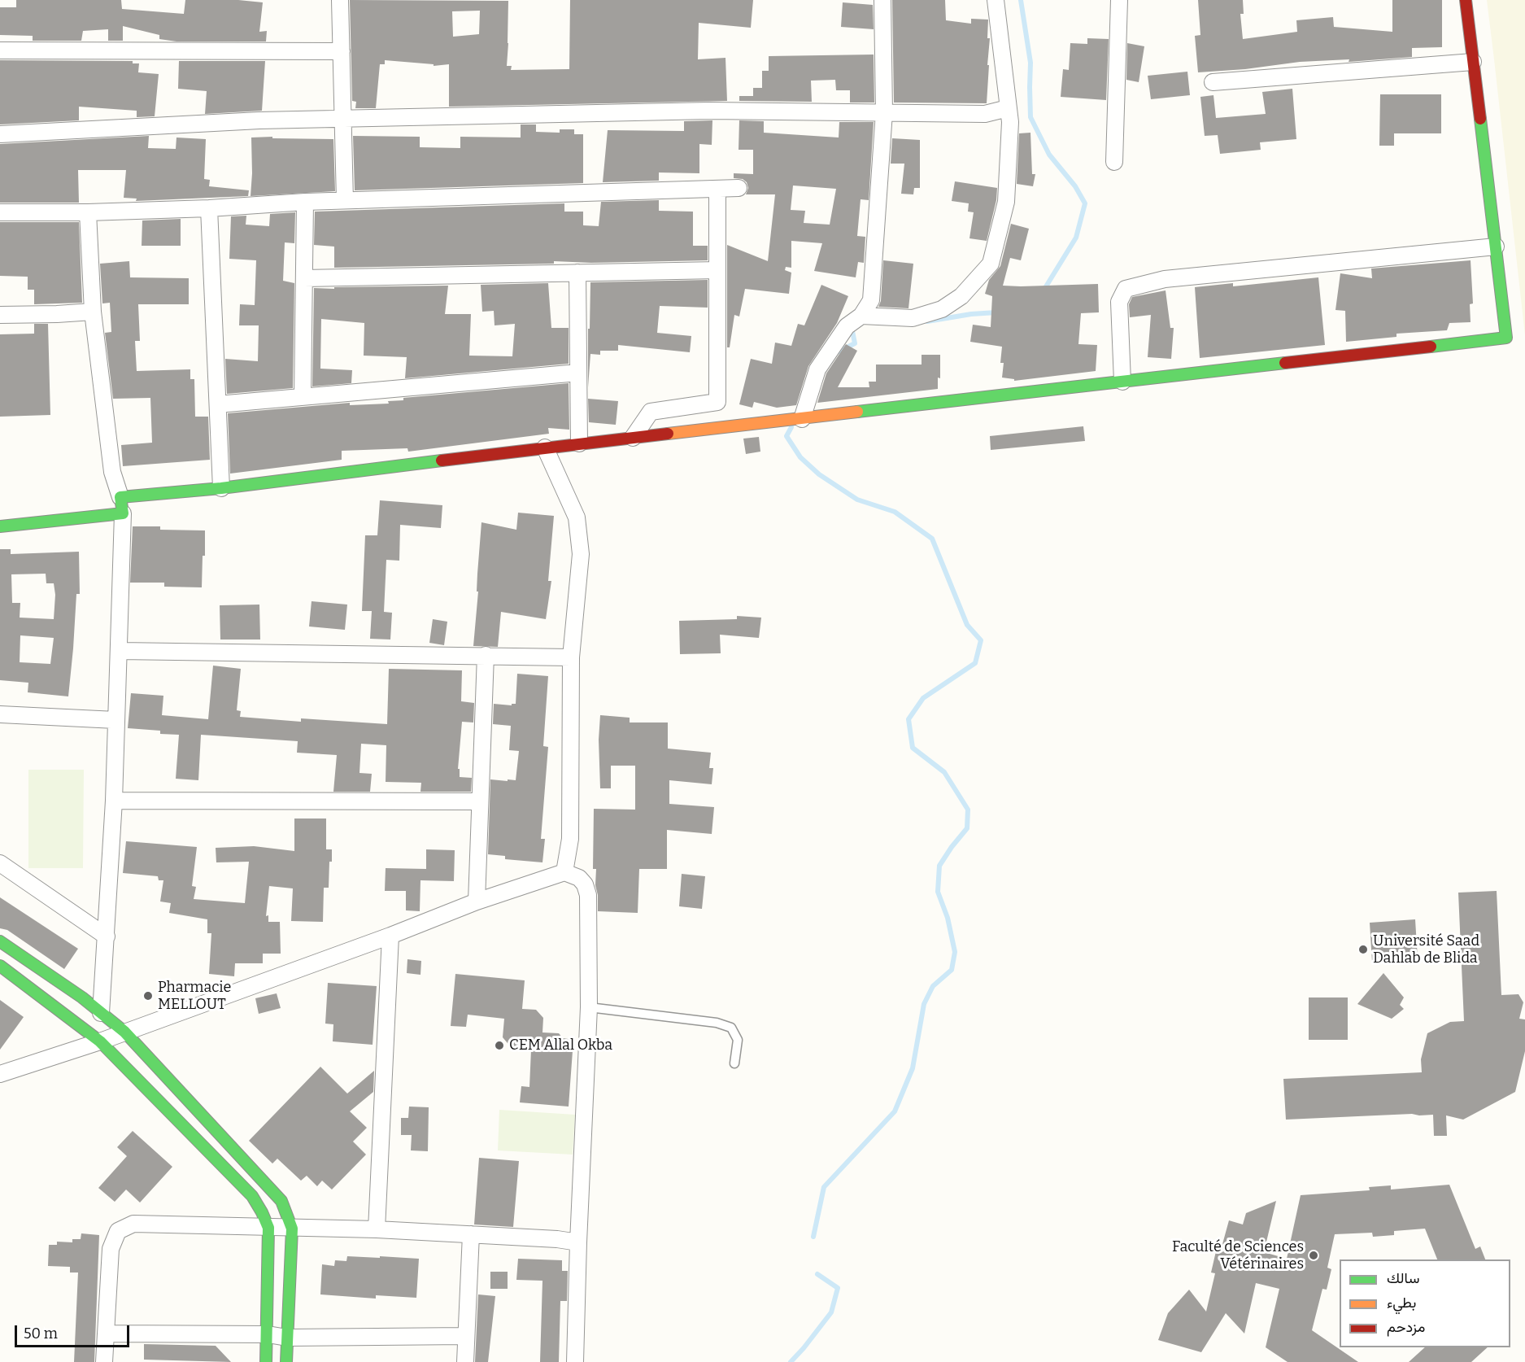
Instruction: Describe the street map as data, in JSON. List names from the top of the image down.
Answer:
{
  "places": [
    "Université Saad Dahlab de Blida",
    "Pharmacie MELLOUT",
    "CEM Allal Okba",
    "Faculté de Sciences Vétérinaires"
  ],
  "legend": ["سالك", "بطيء", "مزدحم"],
  "scale_bar": "50 m"
}
